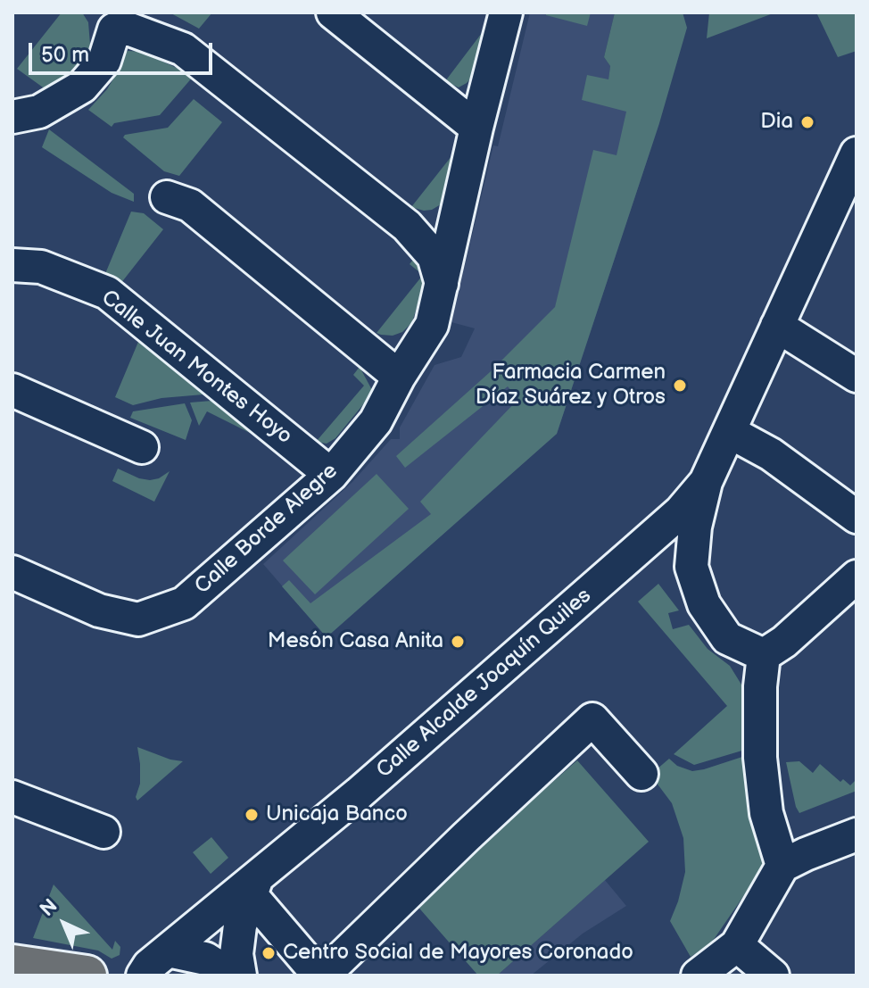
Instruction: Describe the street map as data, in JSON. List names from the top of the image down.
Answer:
{
  "streets": {
    "street": ["Calle Juan Montes Hoyo", "Calle Borde Alegre", "Calle Alcalde Joaquín Quiles"]
  },
  "crossings": [
    ["Calle Juan Montes Hoyo", "Calle Borde Alegre"]
  ],
  "places": [
    "Dia",
    "Farmacia Carmen Díaz Suárez y Otros",
    "Mesón Casa Anita",
    "Unicaja Banco",
    "Centro Social de Mayores Coronado"
  ],
  "scale_bar": "50 m",
  "north": "top left"
}
